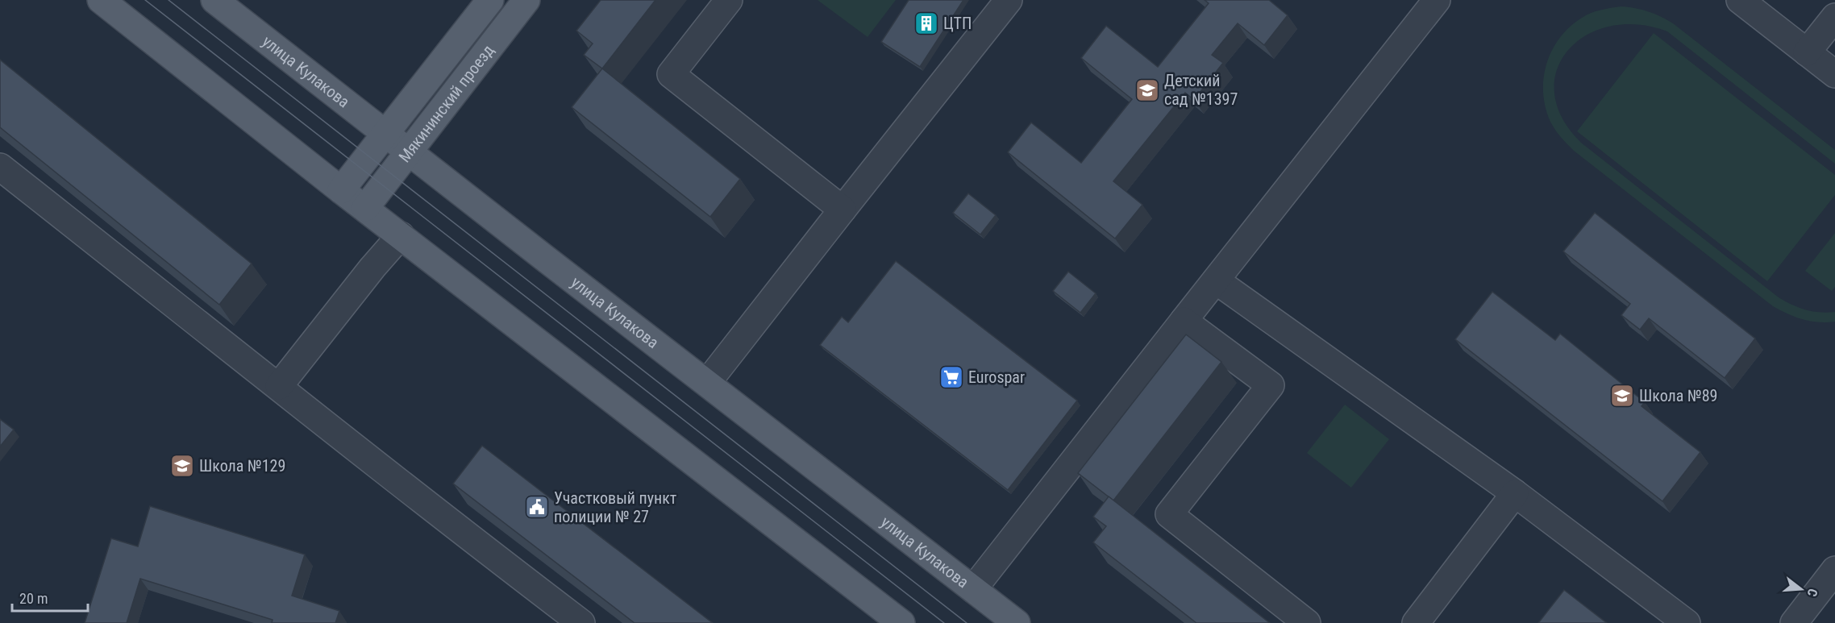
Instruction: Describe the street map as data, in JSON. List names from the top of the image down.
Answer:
{
  "streets": {
    "main road": ["улица Кулакова", "Мякининский проезд"]
  },
  "crossings": [
    ["улица Кулакова", "Мякининский проезд"]
  ],
  "places": {
    "building": ["ЦТП"],
    "school or university": ["Детский сад №1397", "Школа №89", "Школа №129"],
    "supermarket": ["Eurospar"],
    "public building": ["Участковый пункт полиции № 27"]
  },
  "scale_bar": "20 m",
  "north": "right"
}
